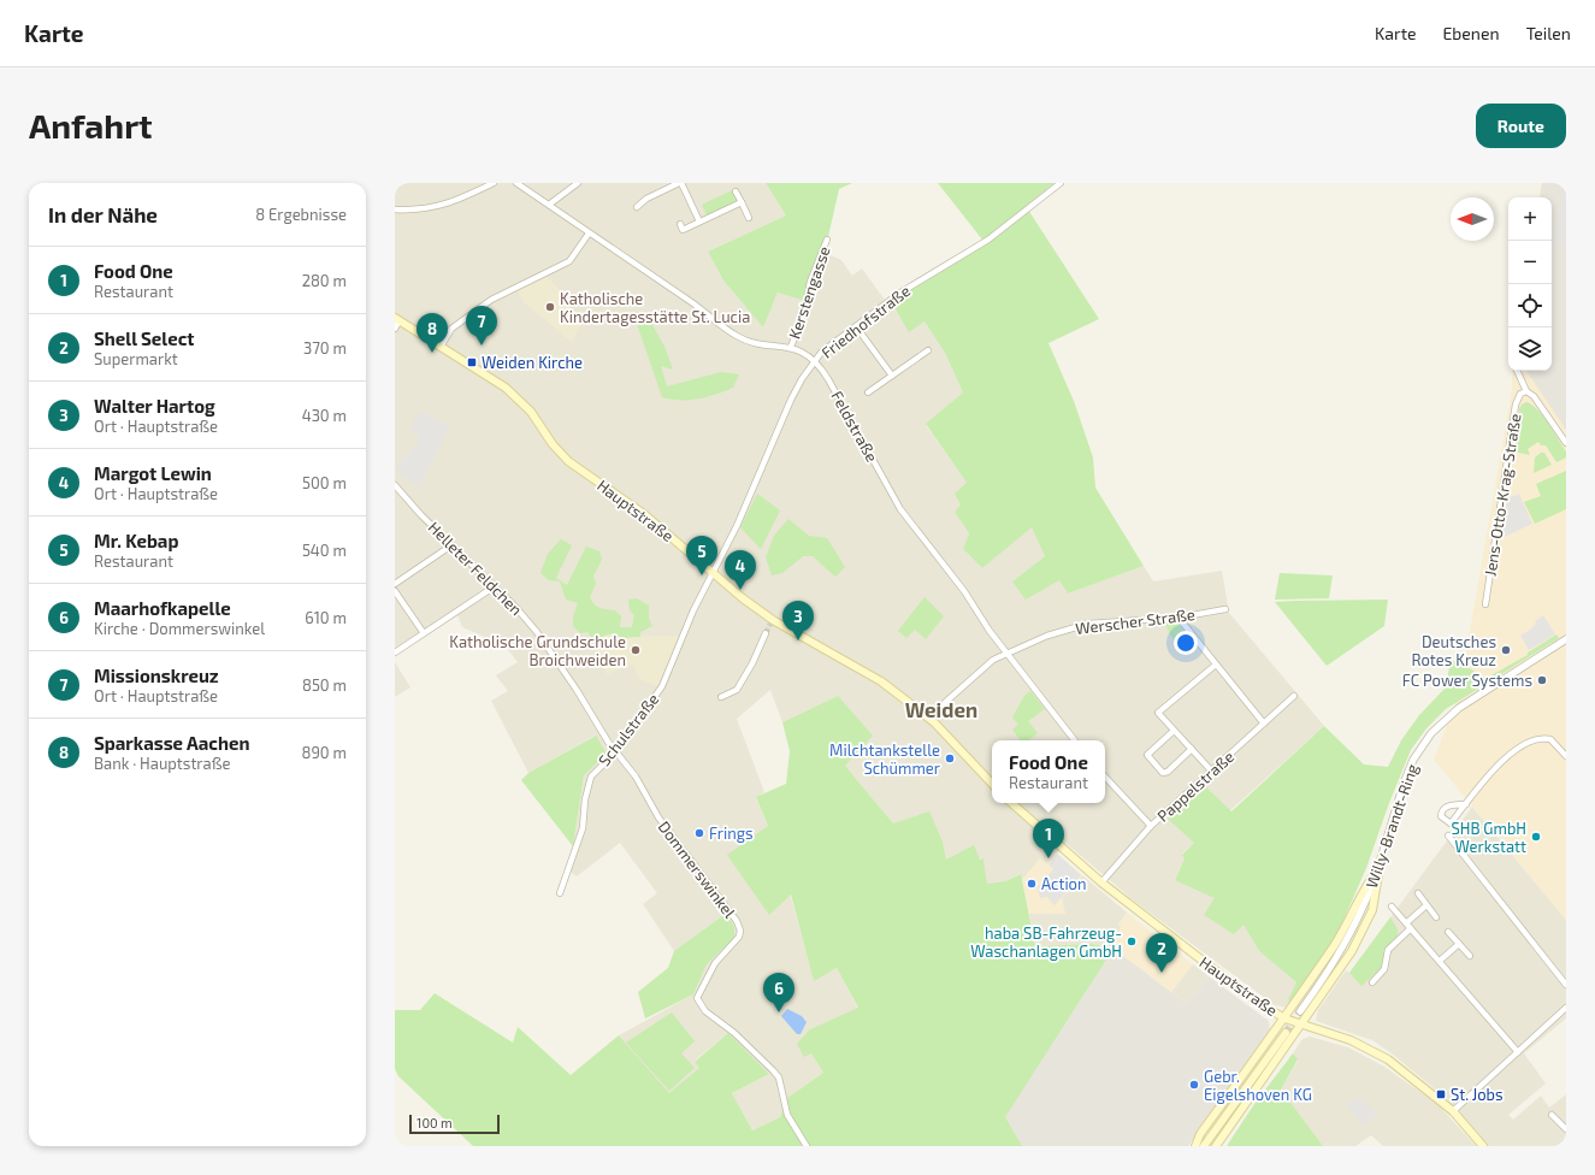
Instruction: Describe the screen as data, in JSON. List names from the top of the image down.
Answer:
{
  "streets": {
    "main road": ["Hauptstraße"],
    "street": [
      "Kerstengasse",
      "Friedhofstraße",
      "Feldstraße",
      "Jens-Otto-Krag-Straße",
      "Helleter Feldchen",
      "Werscher Straße",
      "Schulstraße",
      "Pappelstraße",
      "Willy-Brandt-Ring",
      "Dommerswinkel"
    ]
  },
  "crossings": [
    ["Kerstengasse", "Feldstraße"],
    ["Friedhofstraße", "Feldstraße"],
    ["Friedhofstraße", "Hauptstraße"],
    ["Friedhofstraße", "Schulstraße"],
    ["Feldstraße", "Werscher Straße"],
    ["Hauptstraße", "Werscher Straße"],
    ["Hauptstraße", "Schulstraße"],
    ["Hauptstraße", "Pappelstraße"],
    ["Helleter Feldchen", "Schulstraße"],
    ["Helleter Feldchen", "Dommerswinkel"],
    ["Schulstraße", "Dommerswinkel"]
  ],
  "districts": ["Weiden"],
  "places": {
    "other": [
      "Katholische Kindertagesstätte St. Lucia",
      "Katholische Grundschule Broichweiden",
      "Deutsches Rotes Kreuz",
      "FC Power Systems",
      "Milchtankstelle Schümmer",
      "Frings",
      "SHB GmbH Werkstatt",
      "Action",
      "haba SB-Fahrzeug- Waschanlagen GmbH",
      "Gebr. Eigelshoven KG"
    ],
    "transit": ["Weiden Kirche", "St. Jobs"]
  },
  "scale_bar": "100 m",
  "north": "left",
  "page": {
    "header": "Karte",
    "nav": ["Karte", "Ebenen", "Teilen"],
    "buttons": "Route",
    "title": "Anfahrt",
    "heading": ["In der Nähe", "8 Ergebnisse"],
    "map_buttons": ["+", "−"],
    "list": [
      {
        "mark": "1",
        "name": "Food One",
        "note": "Restaurant",
        "value": "280 m"
      },
      {
        "mark": "2",
        "name": "Shell Select",
        "note": "Supermarkt",
        "value": "370 m"
      },
      {
        "mark": "3",
        "name": "Walter Hartog",
        "note": "Ort · Hauptstraße",
        "value": "430 m"
      },
      {
        "mark": "4",
        "name": "Margot Lewin",
        "note": "Ort · Hauptstraße",
        "value": "500 m"
      },
      {
        "mark": "5",
        "name": "Mr. Kebap",
        "note": "Restaurant",
        "value": "540 m"
      },
      {
        "mark": "6",
        "name": "Maarhofkapelle",
        "note": "Kirche · Dommerswinkel",
        "value": "610 m"
      },
      {
        "mark": "7",
        "name": "Missionskreuz",
        "note": "Ort · Hauptstraße",
        "value": "850 m"
      },
      {
        "mark": "8",
        "name": "Sparkasse Aachen",
        "note": "Bank · Hauptstraße",
        "value": "890 m"
      }
    ],
    "pins": [
      "7",
      "8",
      "5",
      "4",
      "3",
      "1",
      "2",
      "6"
    ],
    "popup": ["Food One", "Restaurant"],
    "scale": "100 m"
  }
}
